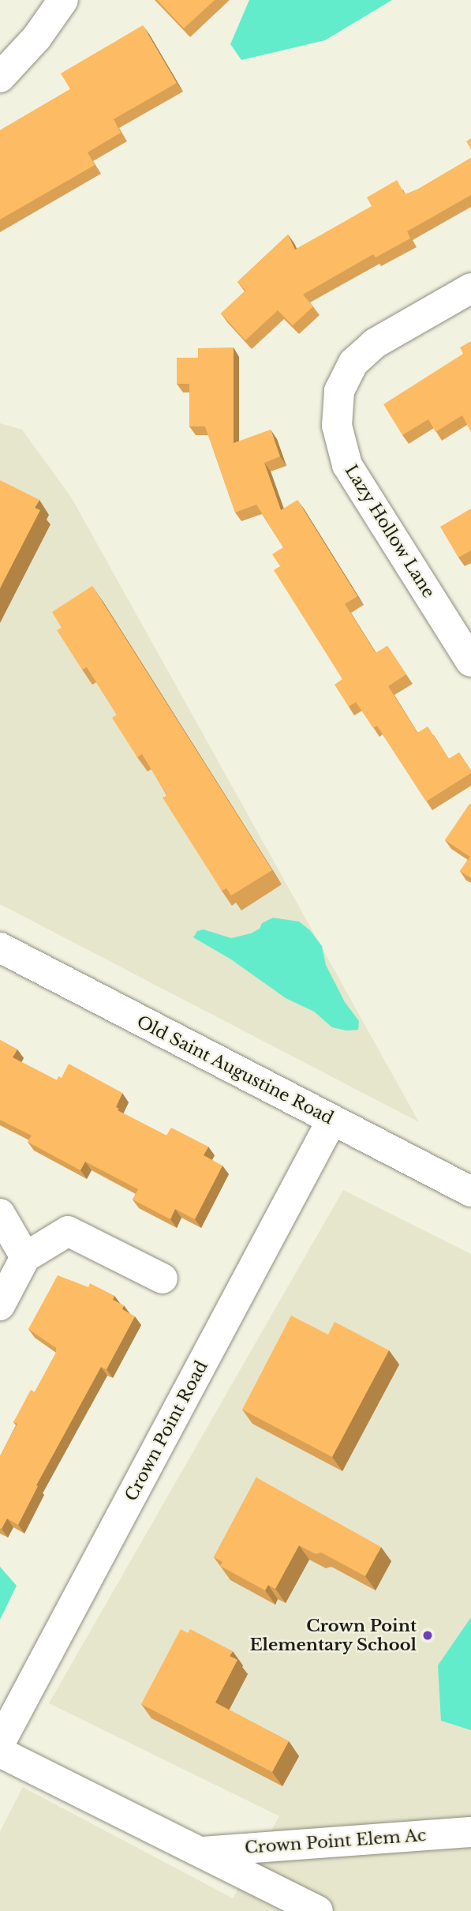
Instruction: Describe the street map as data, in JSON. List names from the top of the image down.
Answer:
{
  "streets": {
    "street": [
      "Lazy Hollow Lane",
      "Old Saint Augustine Road",
      "Crown Point Road",
      "Crown Point Elem Ac"
    ]
  },
  "crossings": [
    ["Old Saint Augustine Road", "Crown Point Road"]
  ],
  "places": ["Crown Point Elementary School"]
}
